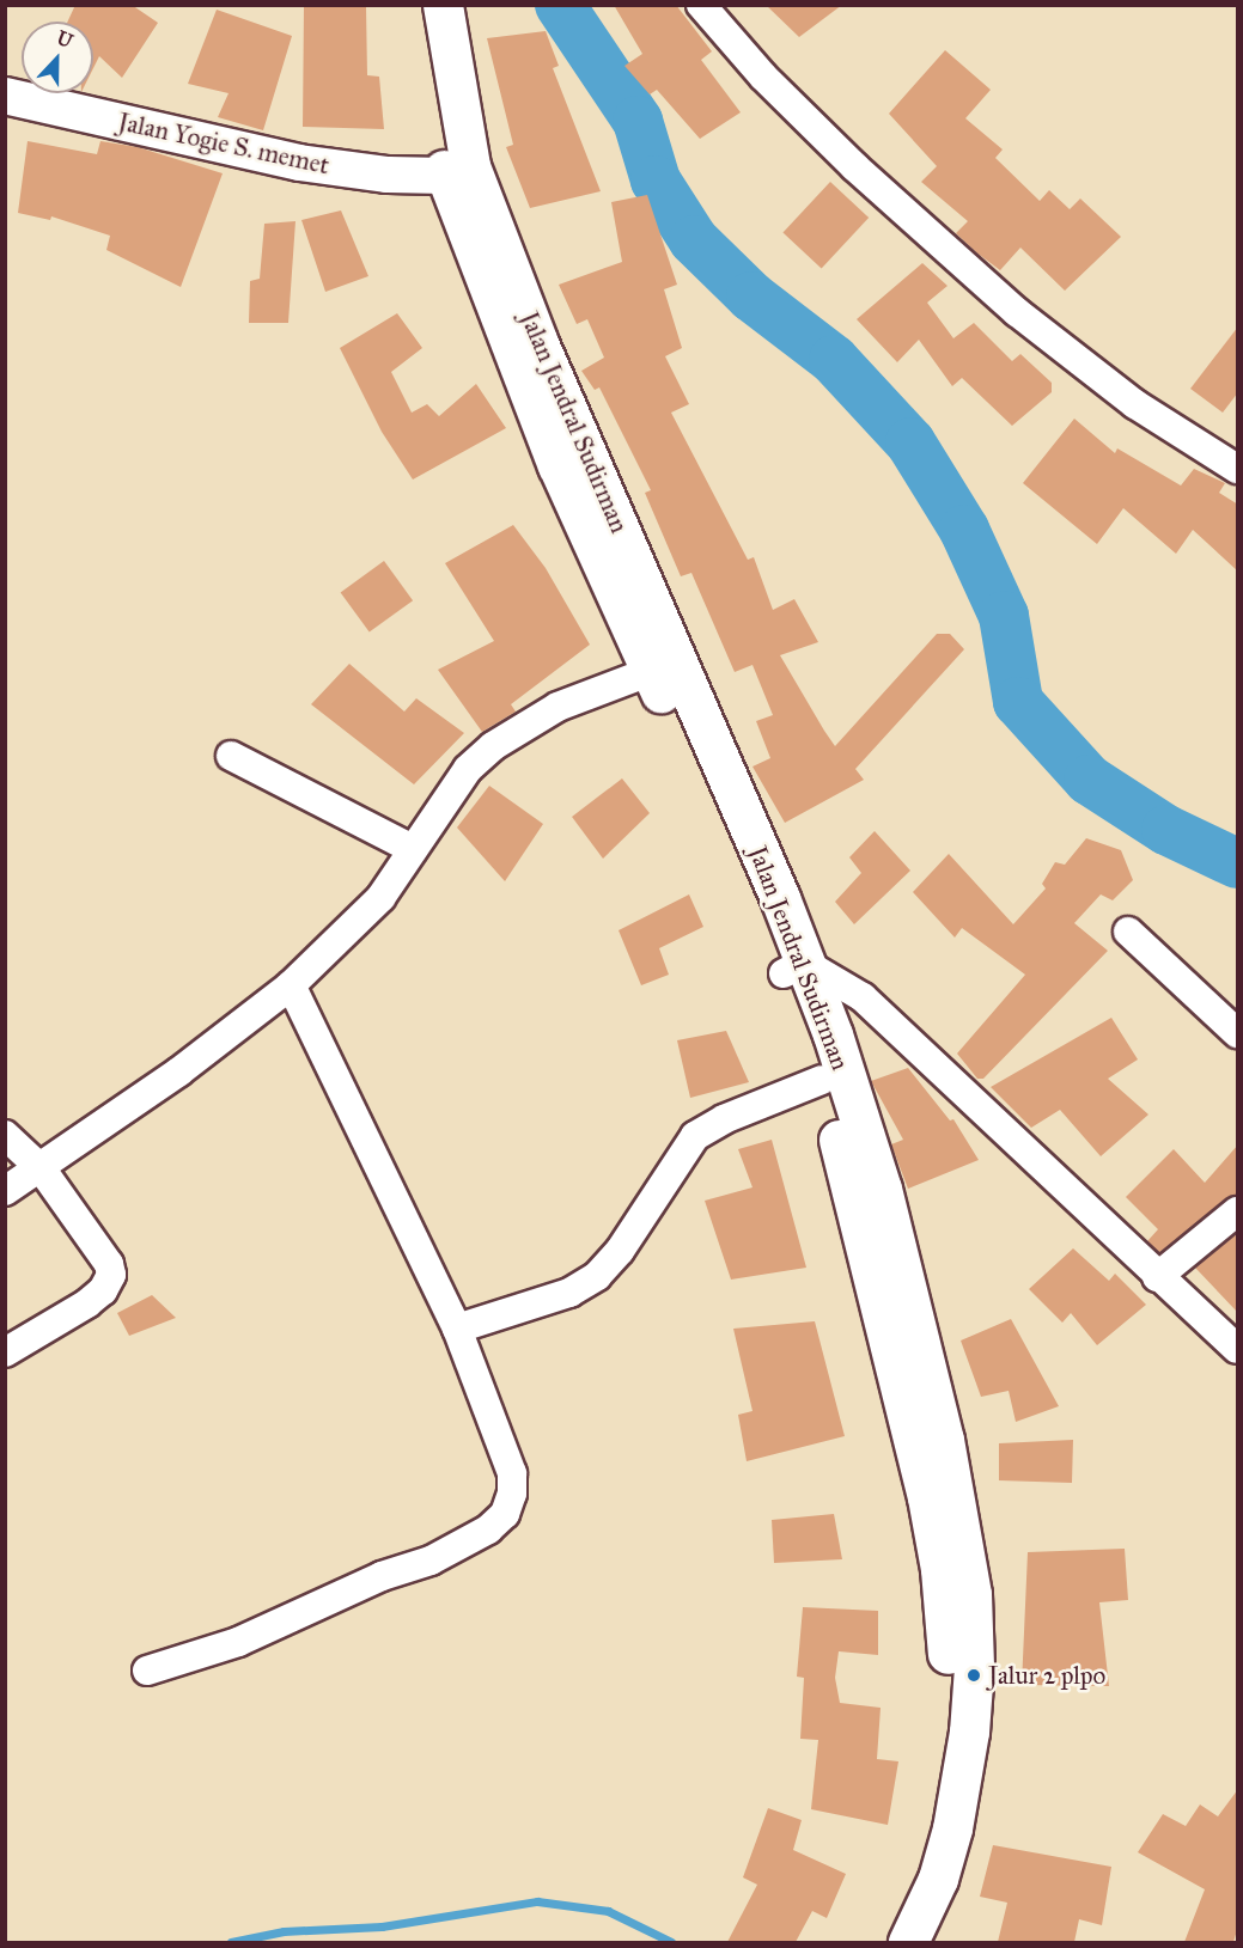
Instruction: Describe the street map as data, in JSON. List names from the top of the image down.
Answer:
{
  "streets": {
    "highway": ["Jalan Jendral Sudirman"],
    "street": ["Jalan Yogie S. memet"]
  },
  "crossings": [
    ["Jalan Yogie S. memet", "Jalan Jendral Sudirman"]
  ],
  "places": ["Jalur 2 plpo"],
  "north": "top"
}
